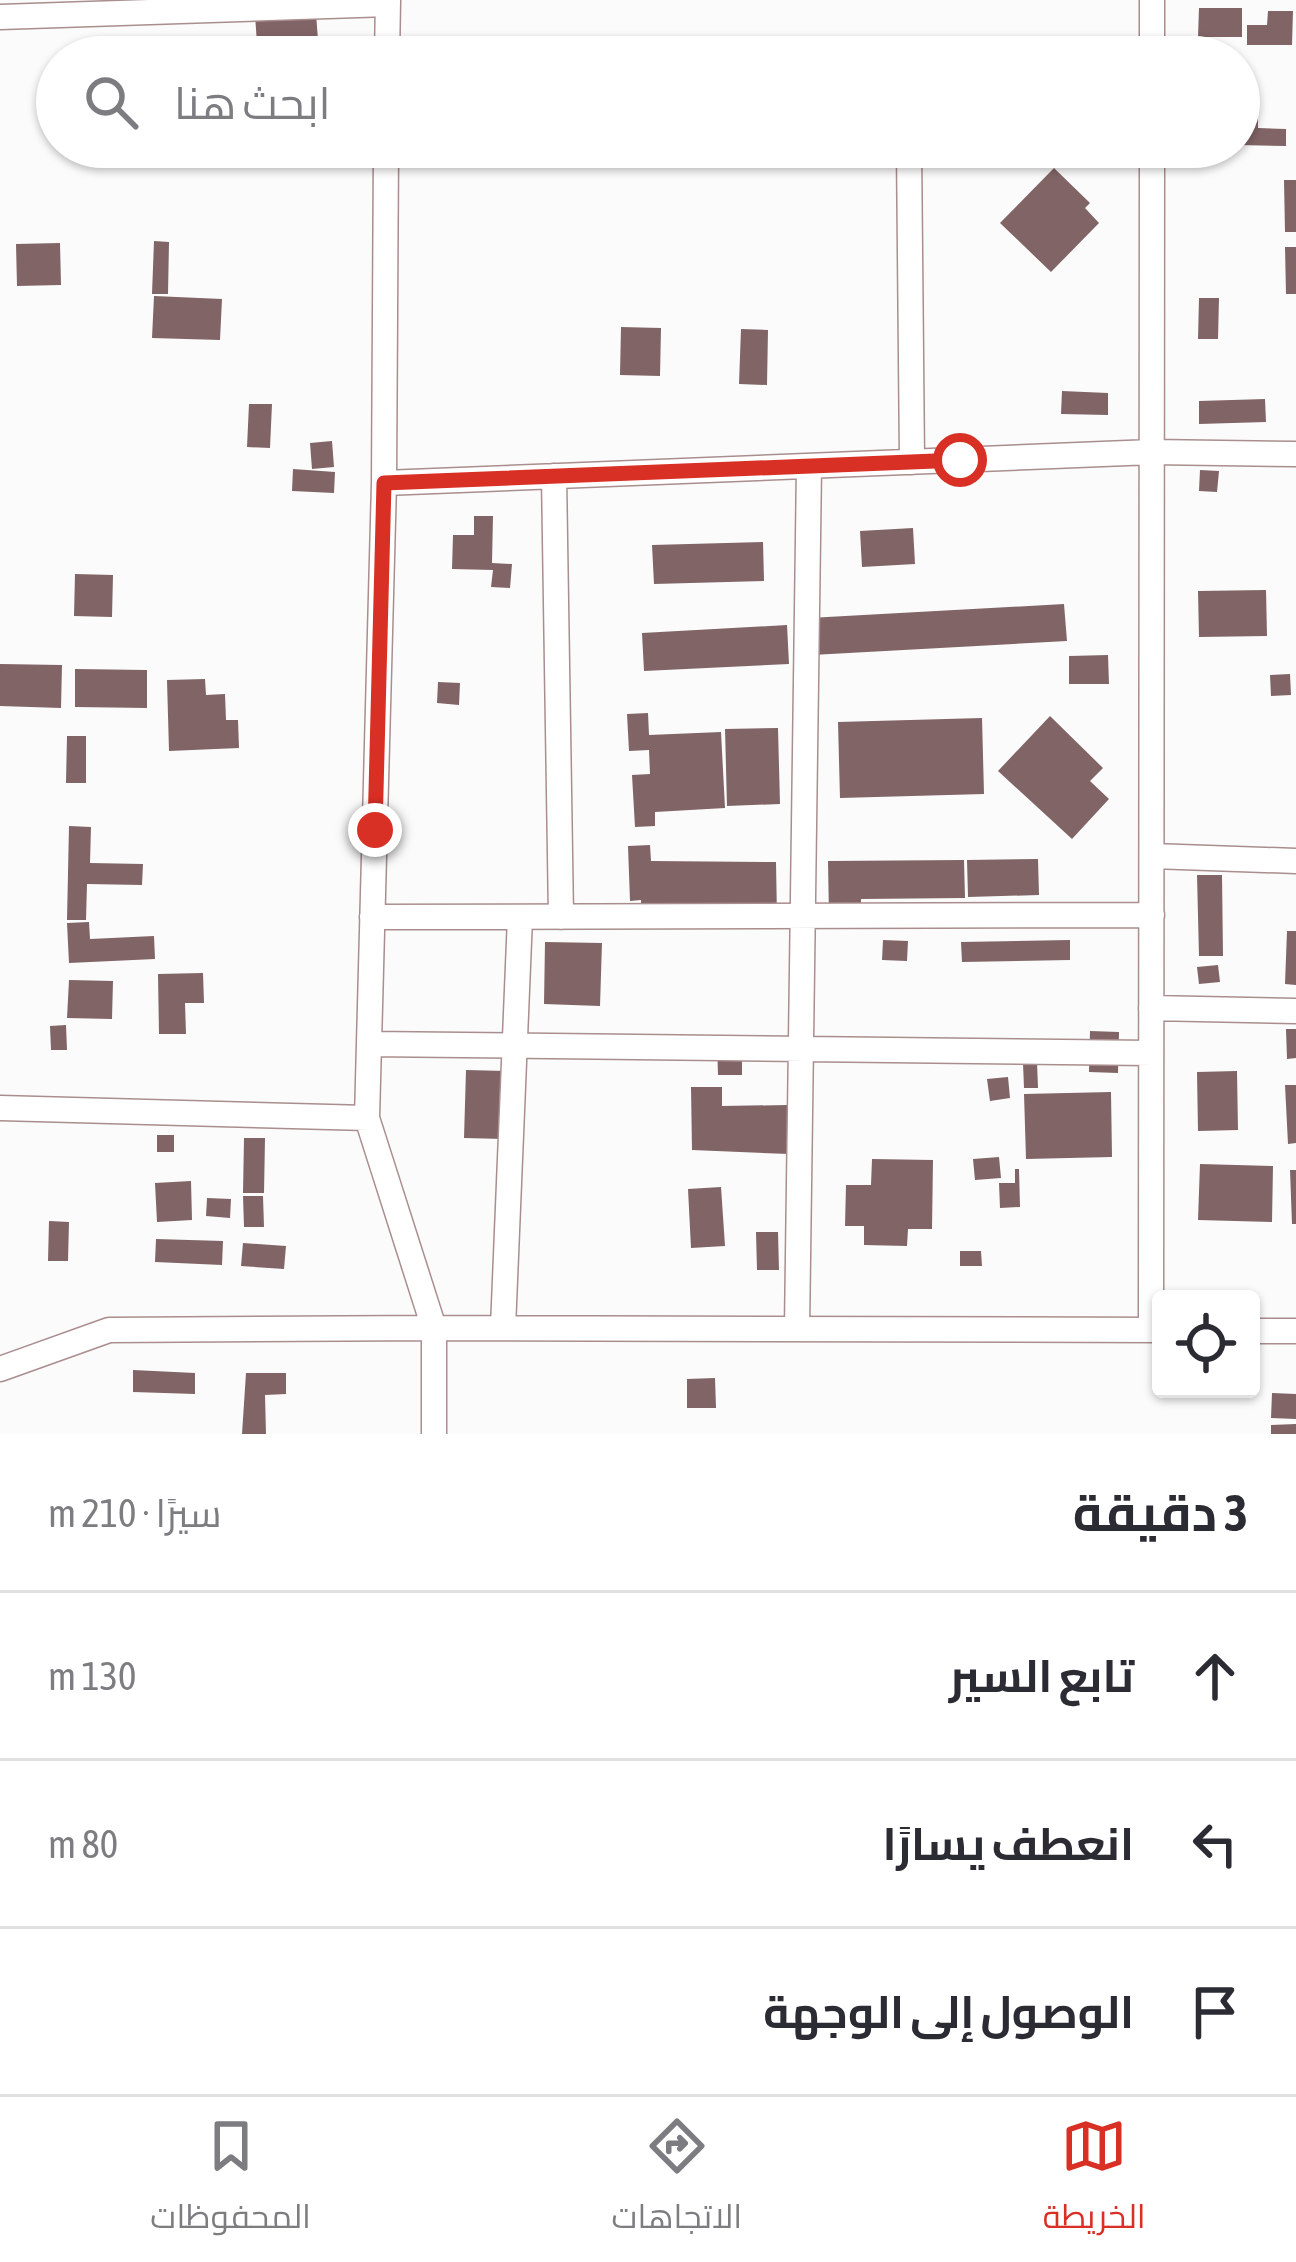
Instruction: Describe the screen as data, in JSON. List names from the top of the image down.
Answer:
{
  "page": {
    "search": "ابحث هنا",
    "heading": ["3 دقيقة", "سيرًا · 210 m"],
    "list": [
      ["تابع السير", "130 m"],
      ["انعطف يسارًا", "80 m"],
      "الوصول إلى الوجهة"
    ],
    "nav": ["الخريطة", "الاتجاهات", "المحفوظات"]
  }
}
